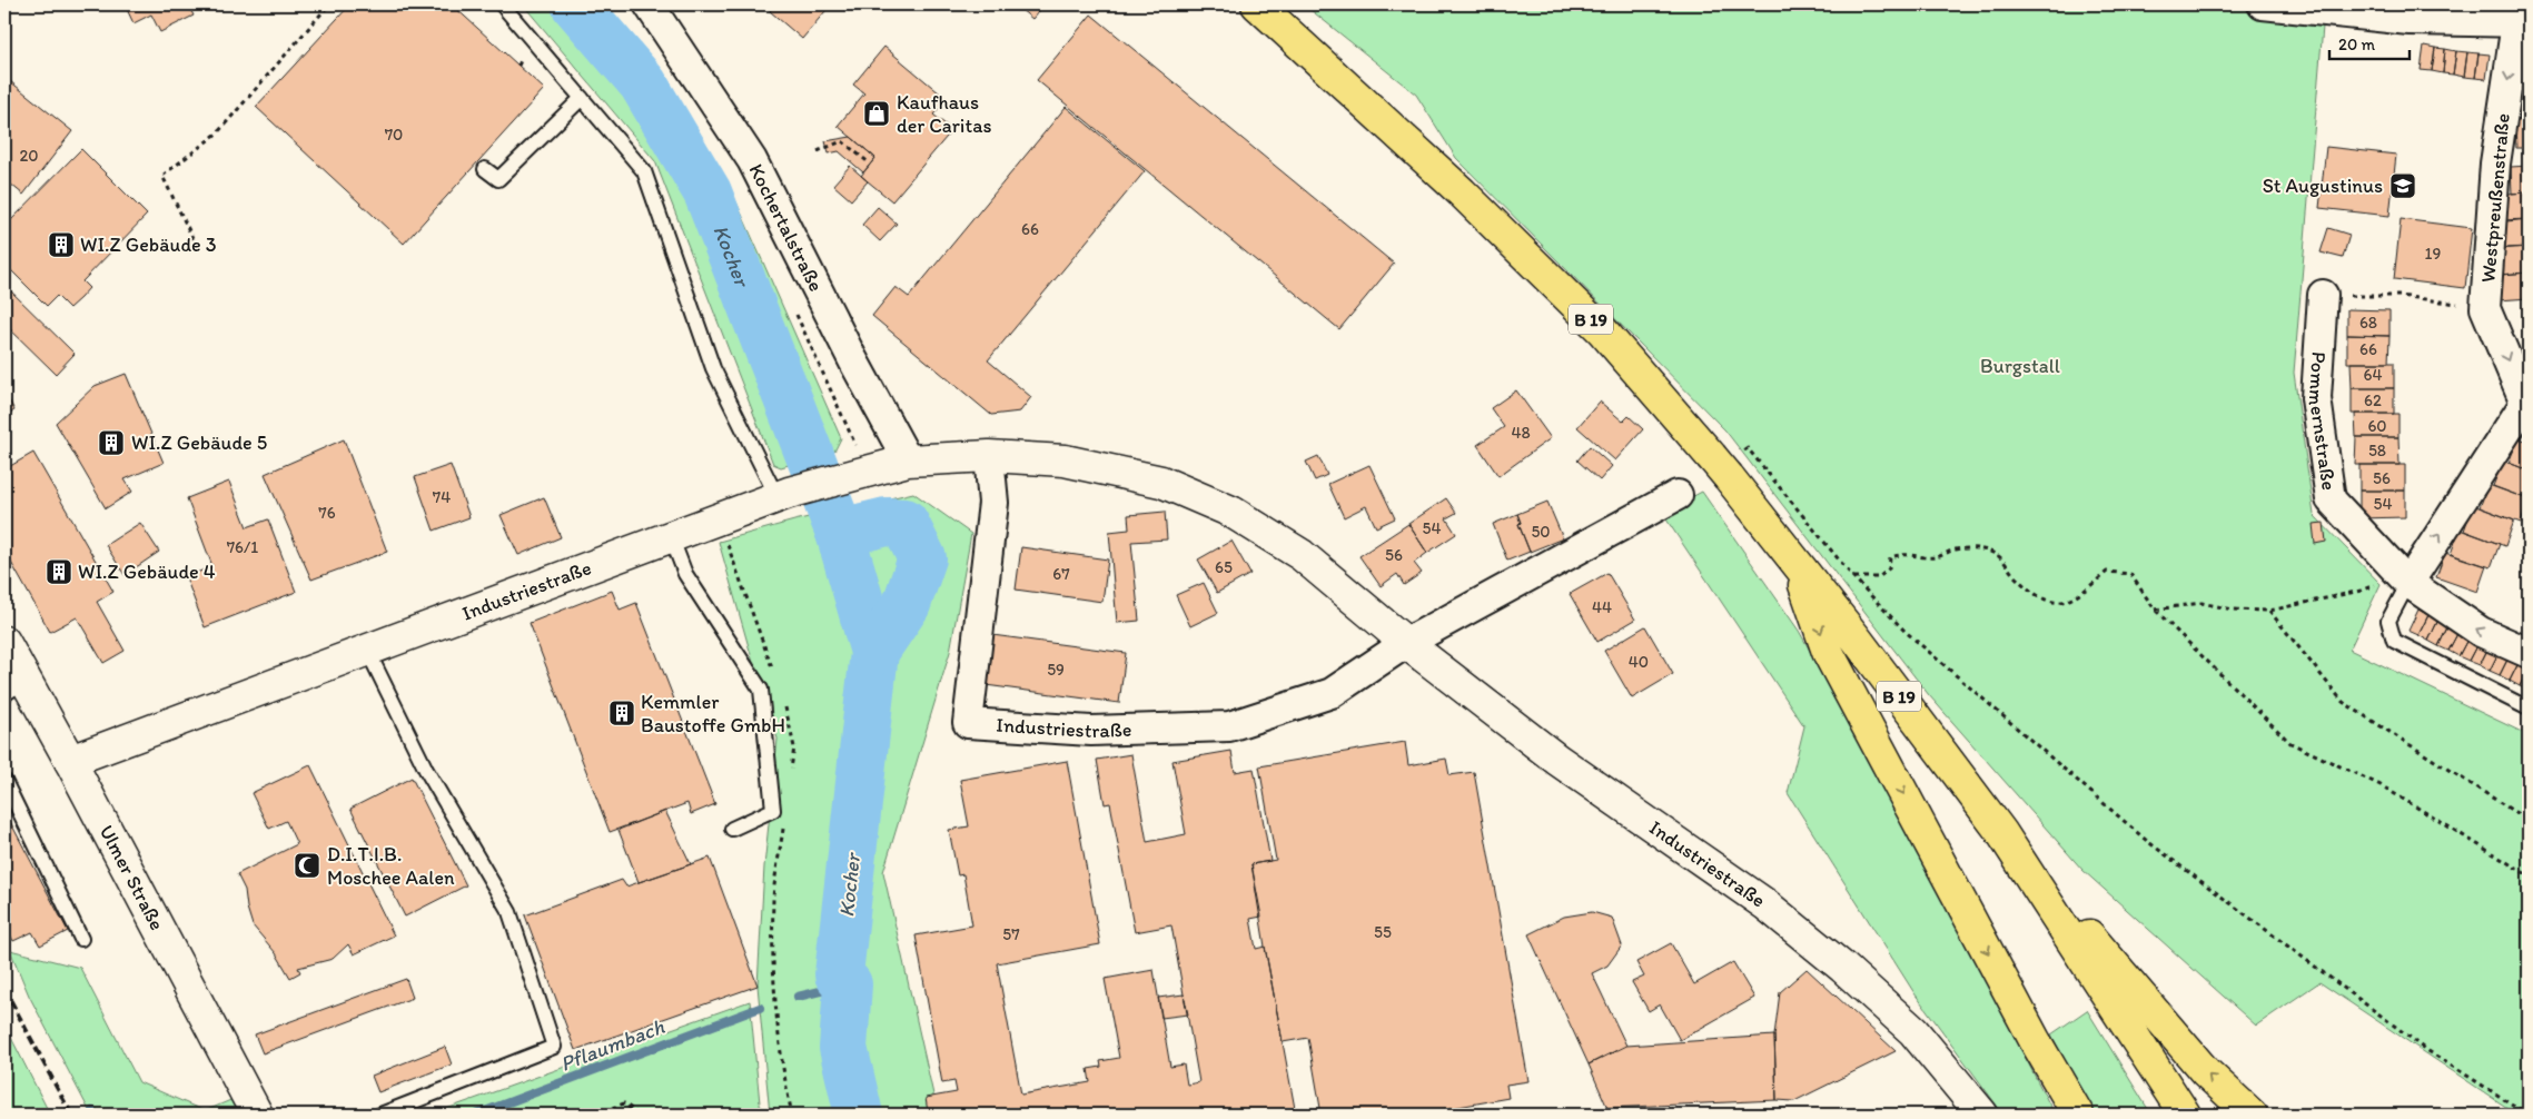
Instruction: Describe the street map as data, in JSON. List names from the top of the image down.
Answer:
{
  "streets": {
    "highway": ["B 19"],
    "street": [
      "Westpreußenstraße",
      "Kochertalstraße",
      "Pommernstraße",
      "Industriestraße",
      "Ulmer Straße"
    ]
  },
  "crossings": [
    ["Kochertalstraße", "Industriestraße"],
    ["Industriestraße", "Ulmer Straße"]
  ],
  "one_way": ["Westpreußenstraße"],
  "water": ["Kocher", "Pflaumbach"],
  "parks": ["Burgstall"],
  "places": {
    "shop": ["Kaufhaus der Caritas"],
    "school or university": ["St Augustinus"],
    "building": [
      "WI.Z Gebäude 3",
      "WI.Z Gebäude 5",
      "WI.Z Gebäude 4",
      "Kemmler Baustoffe GmbH"
    ],
    "mosque": ["D.I.T.I.B. Moschee Aalen"]
  },
  "house_numbers": [
    "70",
    "20",
    "66",
    "19",
    "68",
    "66",
    "64",
    "62",
    "60",
    "48",
    "58",
    "56",
    "74",
    "54",
    "76",
    "54",
    "50",
    "76/1",
    "56",
    "65",
    "67",
    "44",
    "40",
    "59",
    "55",
    "57"
  ],
  "scale_bar": "20 m"
}
